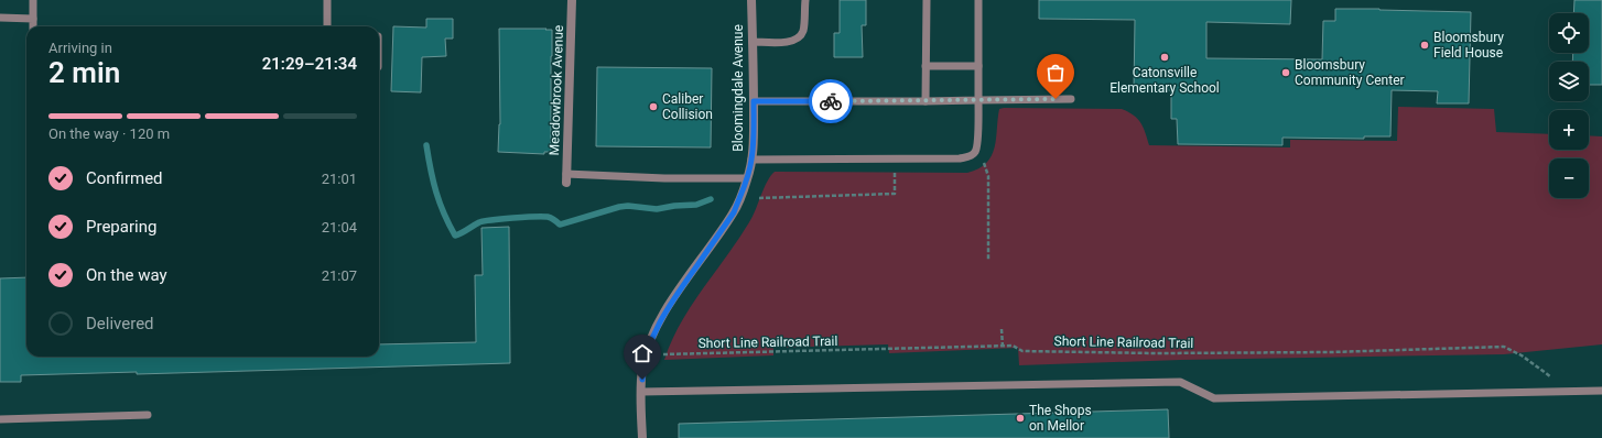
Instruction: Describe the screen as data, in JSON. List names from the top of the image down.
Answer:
{
  "streets": {
    "street": ["Bloomingdale Avenue", "Meadowbrook Avenue"],
    "path": ["Short Line Railroad Trail"]
  },
  "places": [
    "Bloomsbury Field House",
    "Catonsville Elementary School",
    "Bloomsbury Community Center",
    "Caliber Collision",
    "The Shops on Mellor"
  ],
  "page": {
    "map_buttons": ["+", "−"],
    "heading": ["2 min", "Arriving in", "21:29–21:34"],
    "bar": "On the way · 120 m",
    "list": [
      ["Confirmed", "21:01"],
      ["Preparing", "21:04"],
      ["On the way", "21:07"],
      "Delivered"
    ]
  }
}
